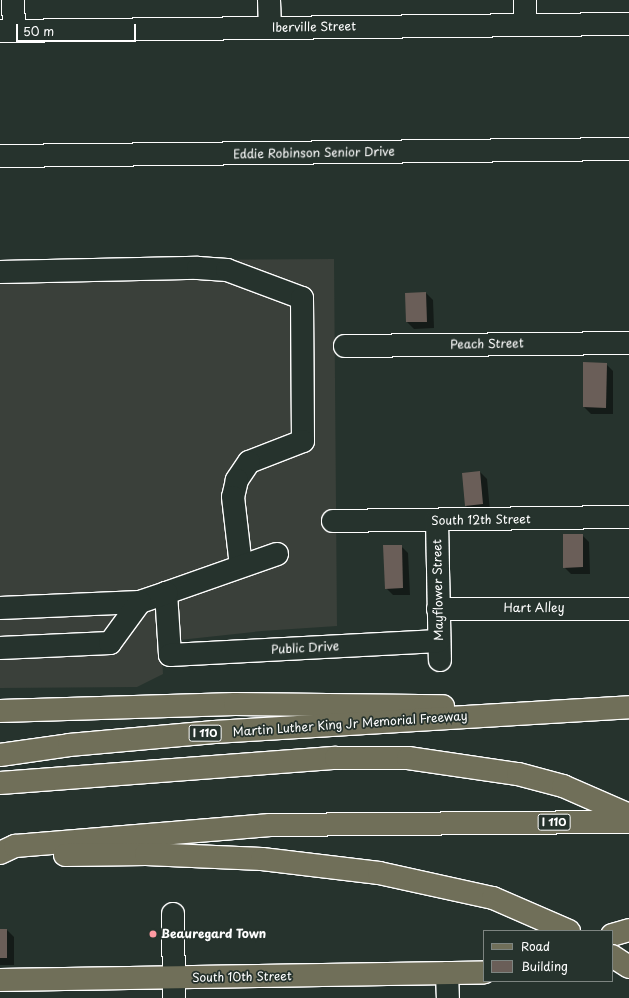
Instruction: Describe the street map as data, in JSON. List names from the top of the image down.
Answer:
{
  "streets": {
    "main road": ["Martin Luther King Jr Memorial Freeway", "I 110", "South 10th Street"],
    "street": [
      "Iberville Street",
      "Eddie Robinson Senior Drive",
      "Peach Street",
      "South 12th Street",
      "Mayflower Street",
      "Hart Alley",
      "Public Drive"
    ]
  },
  "crossings": [
    ["South 12th Street", "Mayflower Street"],
    ["Mayflower Street", "Hart Alley"],
    ["Mayflower Street", "Public Drive"]
  ],
  "places": ["Beauregard Town"],
  "legend": ["Road", "Building"],
  "scale_bar": "50 m"
}
